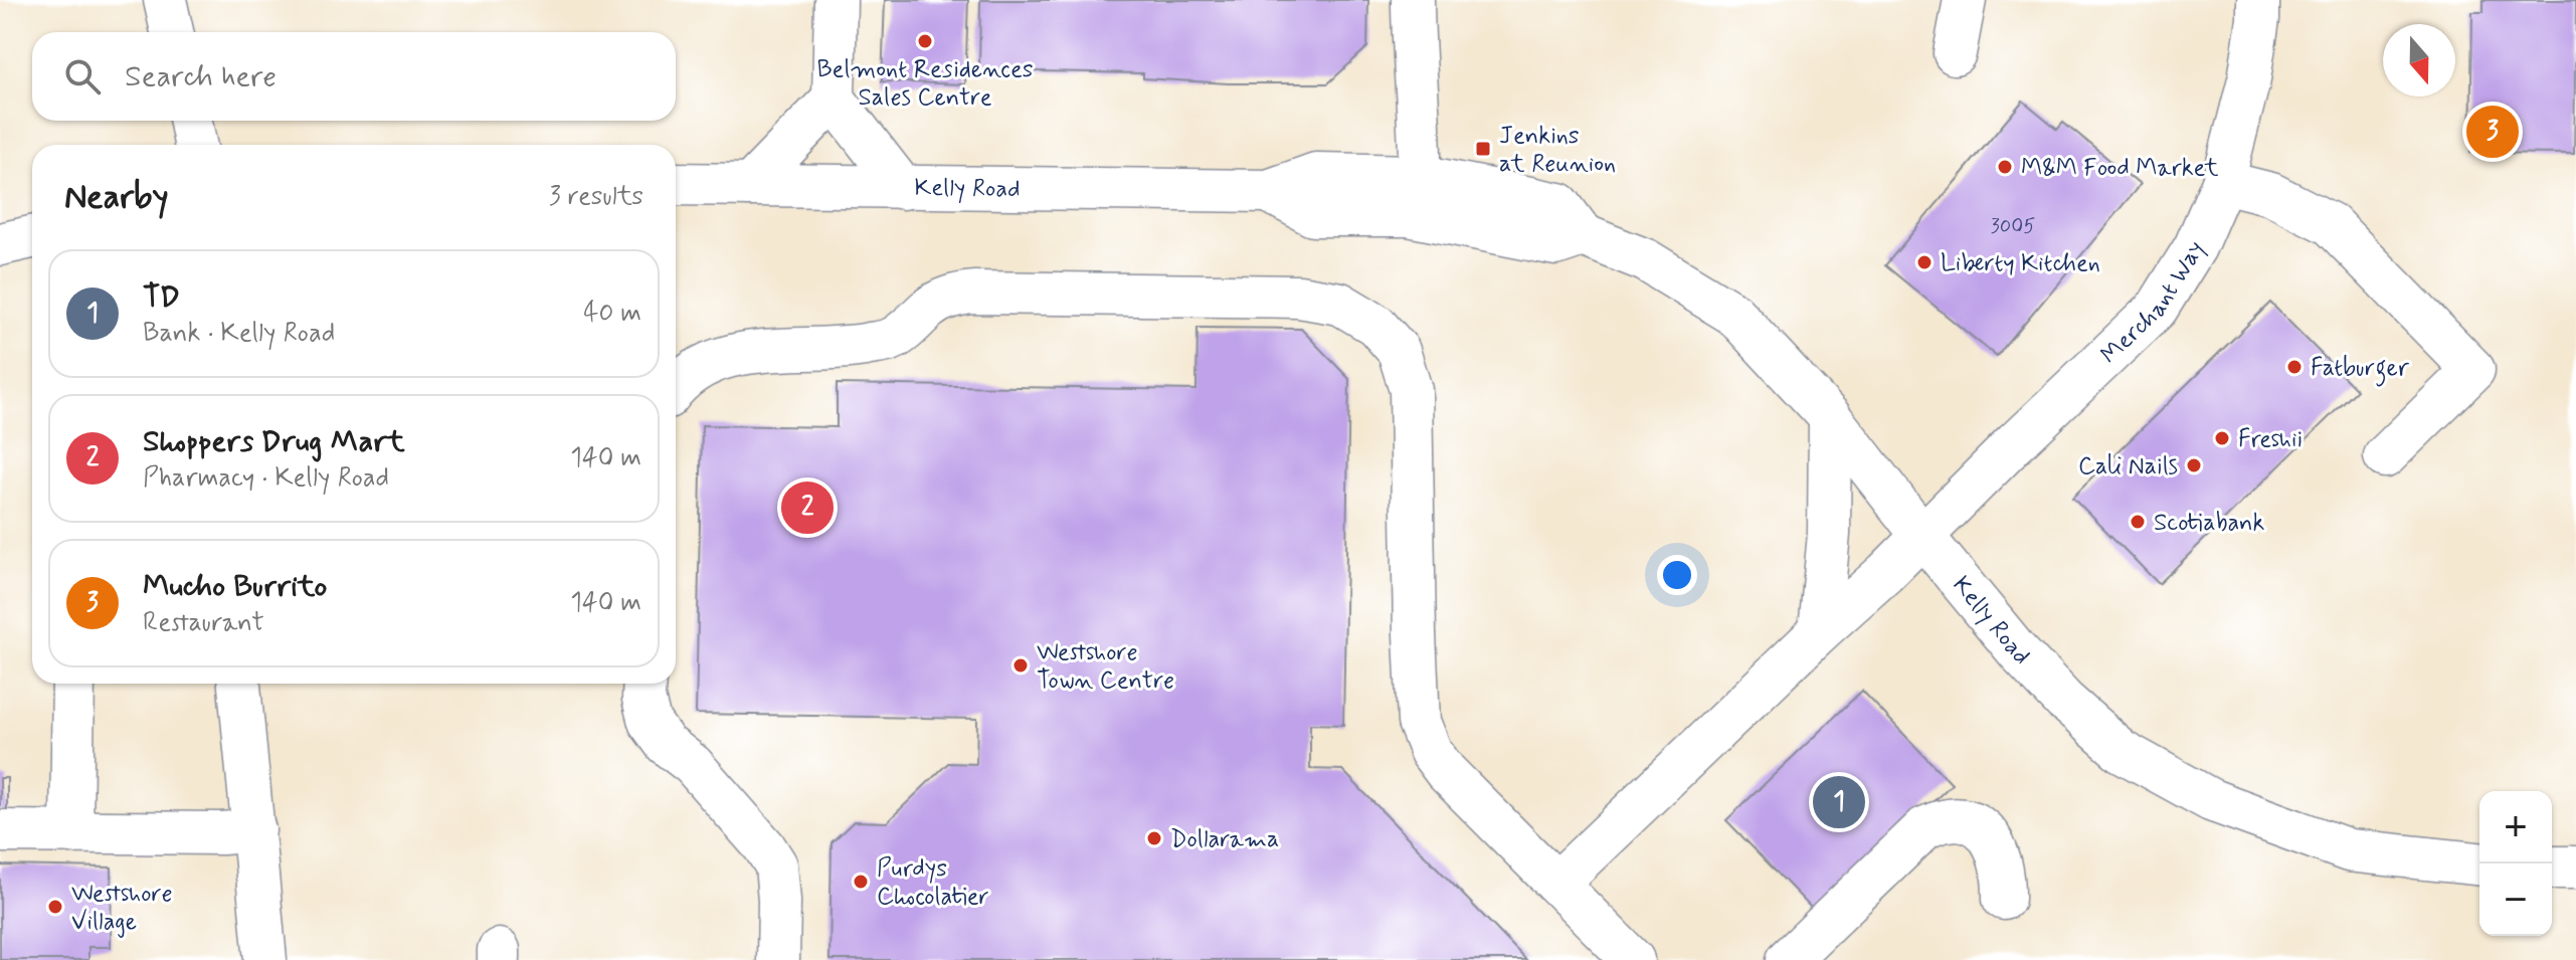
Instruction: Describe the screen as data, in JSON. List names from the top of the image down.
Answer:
{
  "streets": {
    "street": ["Kelly Road", "Merchant Way"]
  },
  "crossings": [
    ["Kelly Road", "Merchant Way"]
  ],
  "places": {
    "other": [
      "Belmont Residences Sales Centre",
      "M&M Food Market",
      "Liberty Kitchen",
      "Fatburger",
      "Freshii",
      "Cali Nails",
      "Scotiabank",
      "Westshore Town Centre",
      "Dollarama",
      "Purdys Chocolatier",
      "Westshore Village"
    ],
    "transit": ["Jenkins at Reunion"]
  },
  "house_numbers": ["3005"],
  "north": "bottom",
  "page": {
    "search": "Search here",
    "pins": ["3", "2", "1"],
    "heading": ["Nearby", "3 results"],
    "list": [
      {
        "mark": "1",
        "name": "TD",
        "note": "Bank · Kelly Road",
        "value": "40 m"
      },
      {
        "mark": "2",
        "name": "Shoppers Drug Mart",
        "note": "Pharmacy · Kelly Road",
        "value": "140 m"
      },
      {
        "mark": "3",
        "name": "Mucho Burrito",
        "note": "Restaurant",
        "value": "140 m"
      }
    ],
    "map_buttons": ["+", "−"]
  }
}
